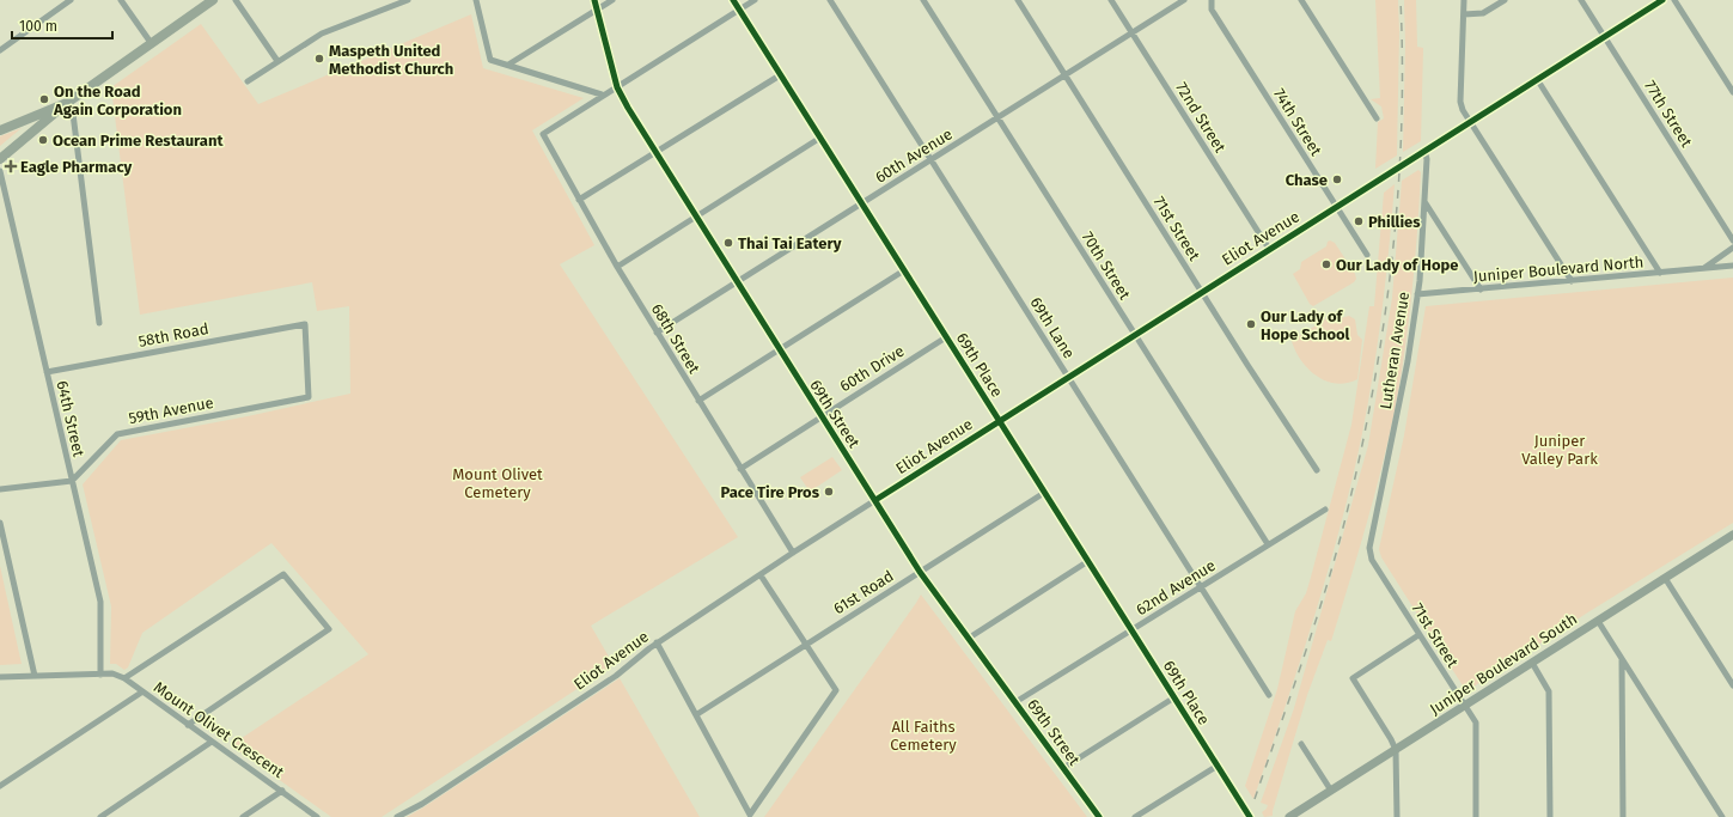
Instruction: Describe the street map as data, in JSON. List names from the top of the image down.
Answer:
{
  "streets": {
    "main road": ["69th Street", "Juniper Boulevard South"],
    "street": [
      "77th Street",
      "72nd Street",
      "74th Street",
      "60th Avenue",
      "71st Street",
      "Eliot Avenue",
      "70th Street",
      "Juniper Boulevard North",
      "69th Lane",
      "58th Road",
      "68th Street",
      "Lutheran Avenue",
      "69th Place",
      "60th Drive",
      "59th Avenue",
      "64th Street",
      "62nd Avenue",
      "61st Road",
      "Mount Olivet Crescent"
    ]
  },
  "crossings": [
    ["77th Street", "Eliot Avenue"],
    ["72nd Street", "60th Avenue"],
    ["72nd Street", "Eliot Avenue"],
    ["74th Street", "Eliot Avenue"],
    ["60th Avenue", "71st Street"],
    ["60th Avenue", "70th Street"],
    ["60th Avenue", "69th Lane"],
    ["60th Avenue", "68th Street"],
    ["60th Avenue", "69th Place"],
    ["60th Avenue", "69th Street"],
    ["71st Street", "Eliot Avenue"],
    ["71st Street", "Lutheran Avenue"],
    ["71st Street", "Juniper Boulevard South"],
    ["Eliot Avenue", "70th Street"],
    ["Eliot Avenue", "69th Lane"],
    ["Eliot Avenue", "68th Street"],
    ["Eliot Avenue", "Lutheran Avenue"],
    ["Eliot Avenue", "69th Place"],
    ["Eliot Avenue", "69th Street"],
    ["70th Street", "62nd Avenue"],
    ["Juniper Boulevard North", "Lutheran Avenue"],
    ["69th Lane", "62nd Avenue"],
    ["58th Road", "59th Avenue"],
    ["58th Road", "64th Street"],
    ["68th Street", "60th Drive"],
    ["69th Place", "60th Drive"],
    ["69th Place", "62nd Avenue"],
    ["69th Place", "61st Road"],
    ["60th Drive", "69th Street"],
    ["59th Avenue", "64th Street"],
    ["69th Street", "62nd Avenue"],
    ["69th Street", "61st Road"]
  ],
  "parks": ["Juniper Valley Park", "Mount Olivet Cemetery", "All Faiths Cemetery"],
  "places": {
    "other": [
      "Maspeth United Methodist Church",
      "On the Road Again Corporation",
      "Ocean Prime Restaurant",
      "Chase",
      "Phillies",
      "Thai Tai Eatery",
      "Our Lady of Hope",
      "Our Lady of Hope School",
      "Pace Tire Pros"
    ],
    "health": ["Eagle Pharmacy"]
  },
  "scale_bar": "100 m"
}
